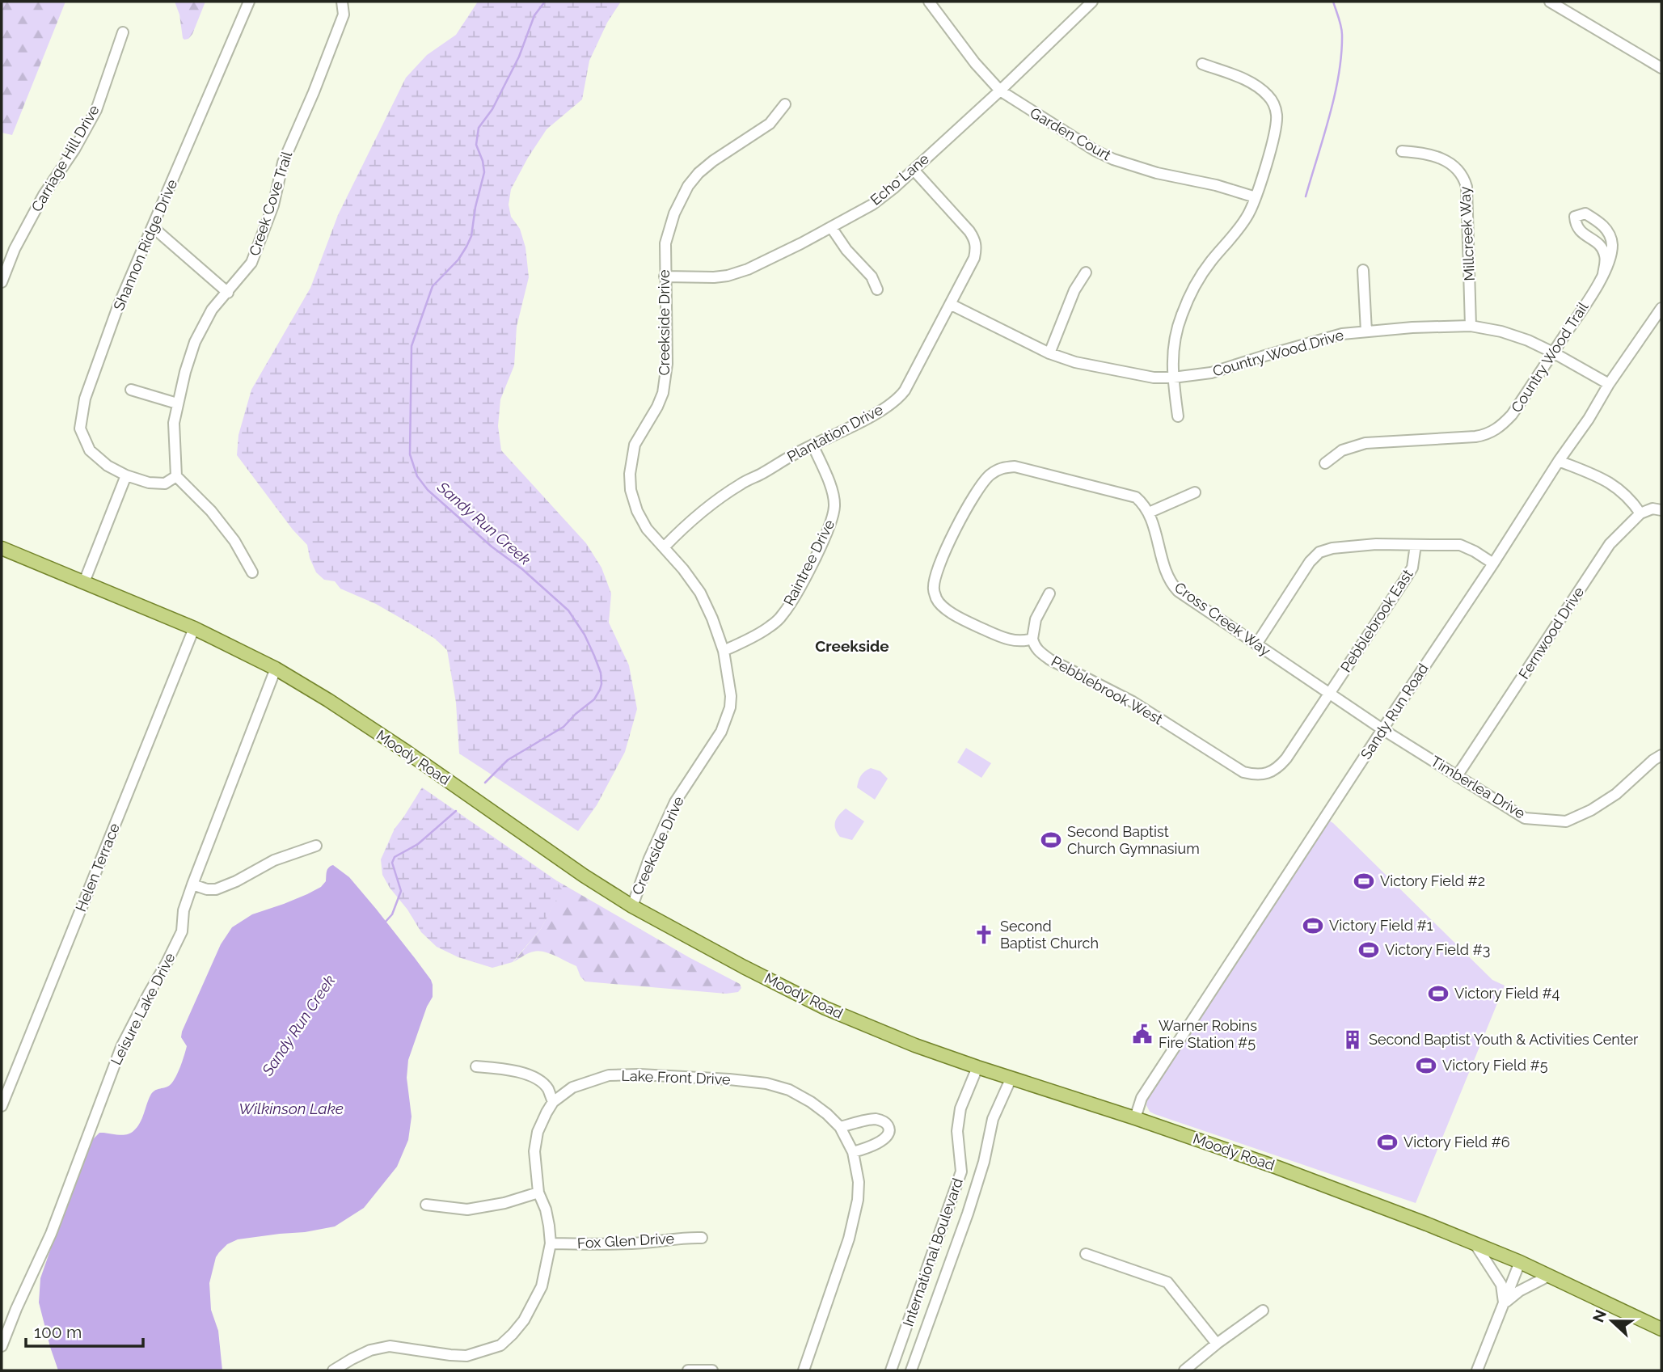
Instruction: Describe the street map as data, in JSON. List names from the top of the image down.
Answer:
{
  "streets": {
    "main road": ["Moody Road"],
    "street": [
      "Garden Court",
      "Carriage Hill Drive",
      "Echo Lane",
      "Creek Cove Trail",
      "Millcreek Way",
      "Shannon Ridge Drive",
      "Creekside Drive",
      "Country Wood Drive",
      "Country Wood Trail",
      "Plantation Drive",
      "Raintree Drive",
      "Cross Creek Way",
      "Pebblebrook East",
      "Fernwood Drive",
      "Pebblebrook West",
      "Sandy Run Road",
      "Timberlea Drive",
      "Helen Terrace",
      "Leisure Lake Drive",
      "Lake Front Drive",
      "Fox Glen Drive",
      "International Boulevard"
    ]
  },
  "crossings": [
    ["Garden Court", "Echo Lane"],
    ["Echo Lane", "Creekside Drive"],
    ["Echo Lane", "Plantation Drive"],
    ["Creek Cove Trail", "Shannon Ridge Drive"],
    ["Millcreek Way", "Country Wood Drive"],
    ["Creekside Drive", "Plantation Drive"],
    ["Creekside Drive", "Raintree Drive"],
    ["Creekside Drive", "Moody Road"],
    ["Country Wood Drive", "Country Wood Trail"],
    ["Country Wood Drive", "Plantation Drive"],
    ["Country Wood Drive", "Sandy Run Road"],
    ["Plantation Drive", "Raintree Drive"],
    ["Cross Creek Way", "Pebblebrook East"],
    ["Cross Creek Way", "Pebblebrook West"],
    ["Cross Creek Way", "Sandy Run Road"],
    ["Cross Creek Way", "Timberlea Drive"],
    ["Pebblebrook East", "Pebblebrook West"],
    ["Fernwood Drive", "Timberlea Drive"],
    ["Sandy Run Road", "Moody Road"],
    ["Sandy Run Road", "Timberlea Drive"],
    ["Moody Road", "Helen Terrace"],
    ["Moody Road", "Leisure Lake Drive"],
    ["Moody Road", "International Boulevard"],
    ["Lake Front Drive", "Fox Glen Drive"]
  ],
  "districts": ["Creekside"],
  "water": ["Sandy Run Creek", "Wilkinson Lake"],
  "places": {
    "sports": [
      "Second Baptist Church Gymnasium",
      "Victory Field #2",
      "Victory Field #1",
      "Victory Field #3",
      "Victory Field #4",
      "Victory Field #5",
      "Victory Field #6"
    ],
    "church": ["Second Baptist Church"],
    "public building": ["Warner Robins Fire Station #5"],
    "building": ["Second Baptist Youth & Activities Center"]
  },
  "scale_bar": "100 m",
  "north": "left"
}
